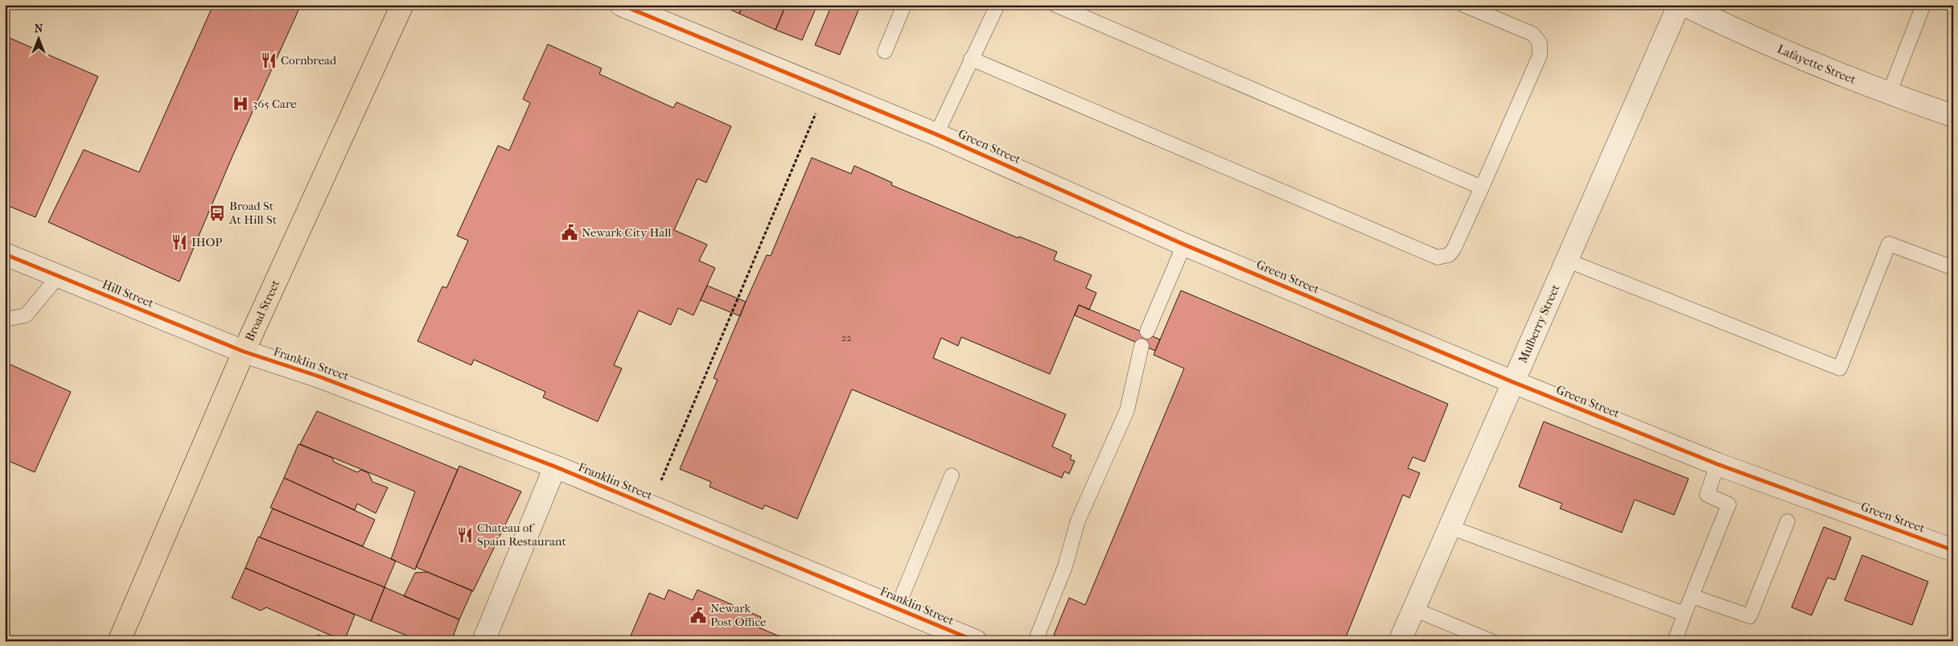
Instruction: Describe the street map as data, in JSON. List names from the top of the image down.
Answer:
{
  "streets": {
    "main road": ["Broad Street"],
    "street": [
      "Lafayette Street",
      "Green Street",
      "Hill Street",
      "Mulberry Street",
      "Franklin Street"
    ]
  },
  "crossings": [
    ["Green Street", "Mulberry Street"],
    ["Hill Street", "Broad Street"],
    ["Hill Street", "Franklin Street"],
    ["Broad Street", "Franklin Street"]
  ],
  "places": {
    "restaurant": ["Cornbread", "IHOP", "Chateau of Spain Restaurant"],
    "hospital": ["365 Care"],
    "bus stop": ["Broad St At Hill St"],
    "public building": ["Newark City Hall", "Newark Post Office"]
  },
  "house_numbers": ["22"],
  "north": "top"
}
